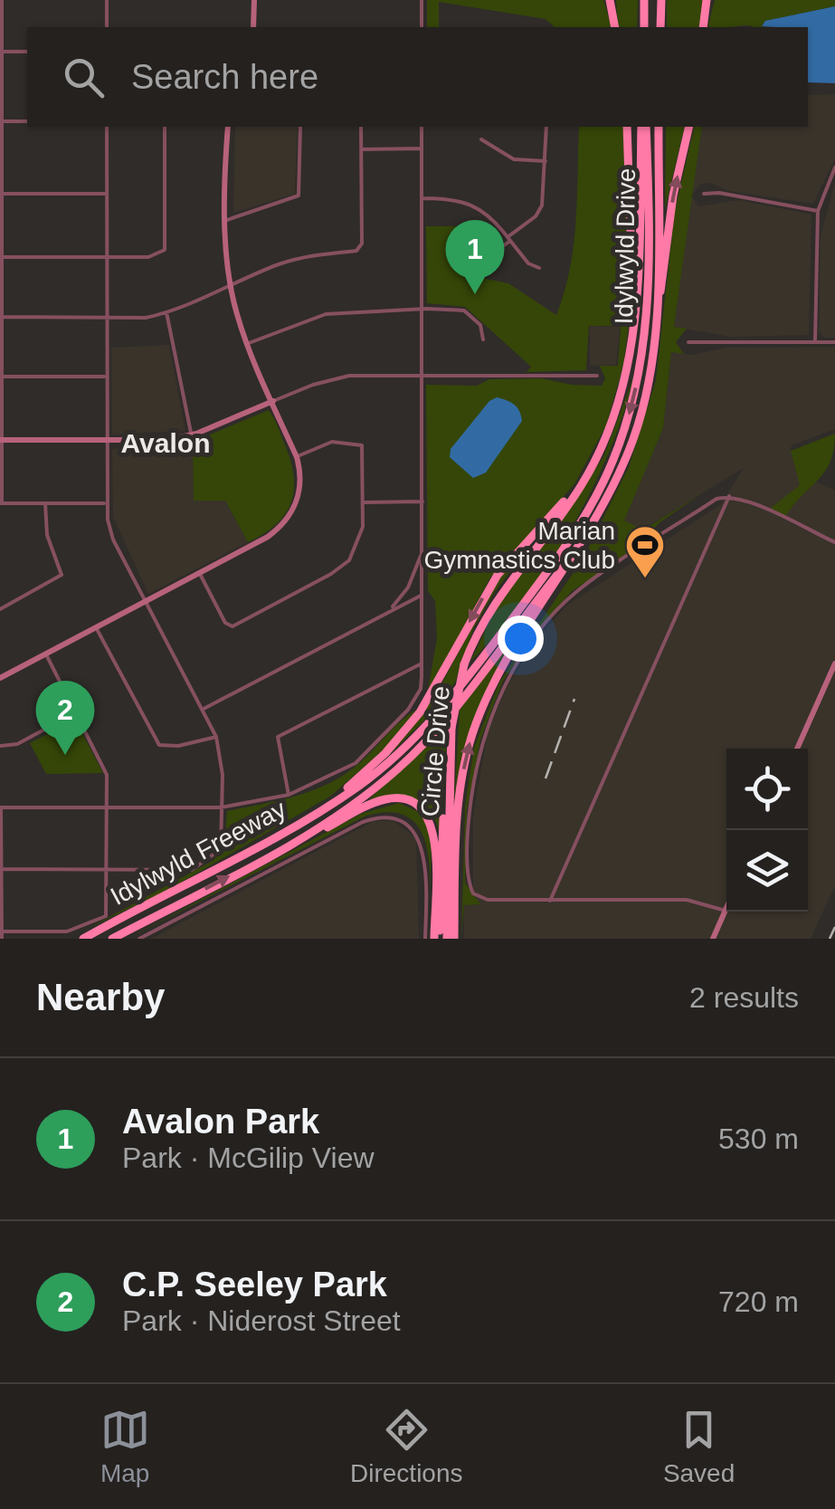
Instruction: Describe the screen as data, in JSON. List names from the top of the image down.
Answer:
{
  "streets": {
    "highway": ["Idylwyld Drive", "Circle Drive", "Idylwyld Freeway"]
  },
  "crossings": [
    ["Idylwyld Drive", "Idylwyld Freeway"]
  ],
  "districts": ["Avalon"],
  "places": {
    "sports": ["Marian Gymnastics Club"]
  },
  "page": {
    "search": "Search here",
    "pins": ["1", "2"],
    "heading": ["Nearby", "2 results"],
    "list": [
      {
        "mark": "1",
        "name": "Avalon Park",
        "note": "Park · McGilip View",
        "value": "530 m"
      },
      {
        "mark": "2",
        "name": "C.P. Seeley Park",
        "note": "Park · Niderost Street",
        "value": "720 m"
      }
    ],
    "nav": ["Map", "Directions", "Saved"]
  }
}
